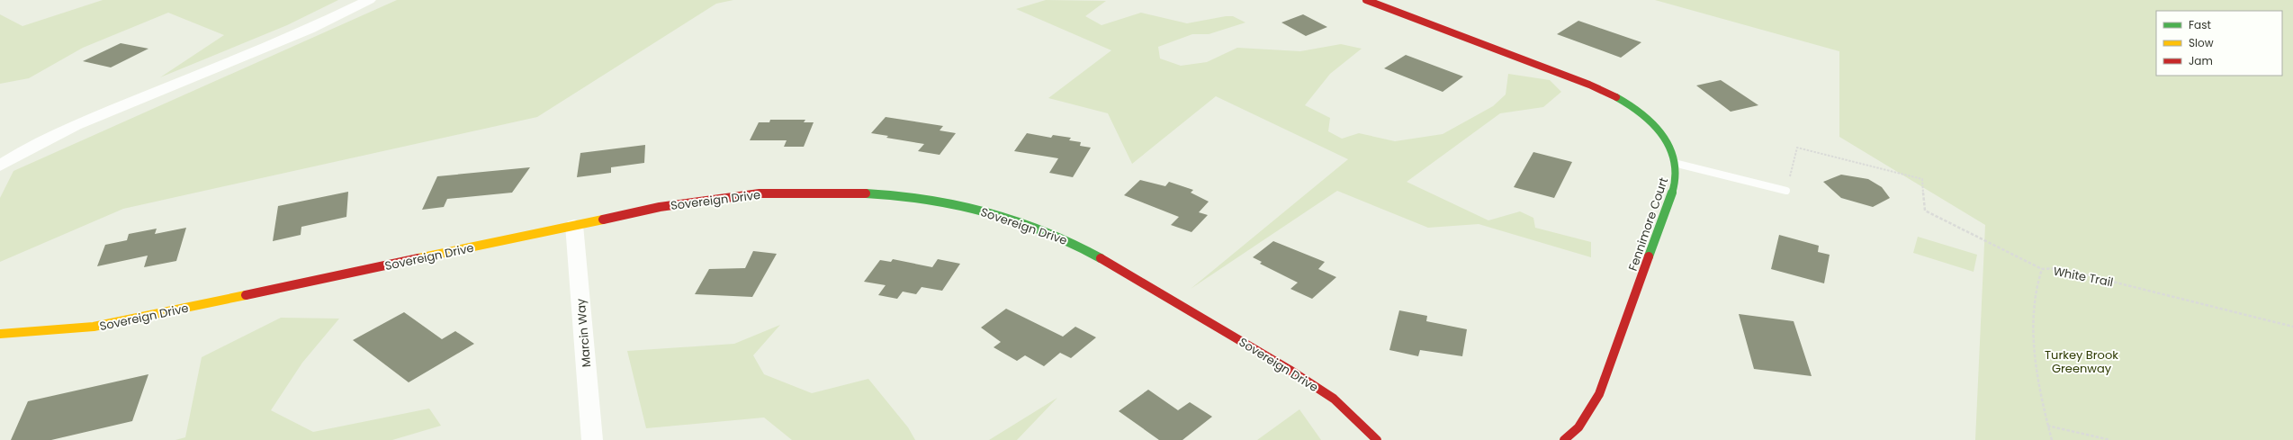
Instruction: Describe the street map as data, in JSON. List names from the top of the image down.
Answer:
{
  "streets": {
    "street": ["Sovereign Drive", "Fennimore Court", "Marcin Way"],
    "path": ["White Trail"]
  },
  "crossings": [
    ["Sovereign Drive", "Marcin Way"]
  ],
  "parks": ["Turkey Brook Greenway"],
  "legend": ["Fast", "Slow", "Jam"]
}
